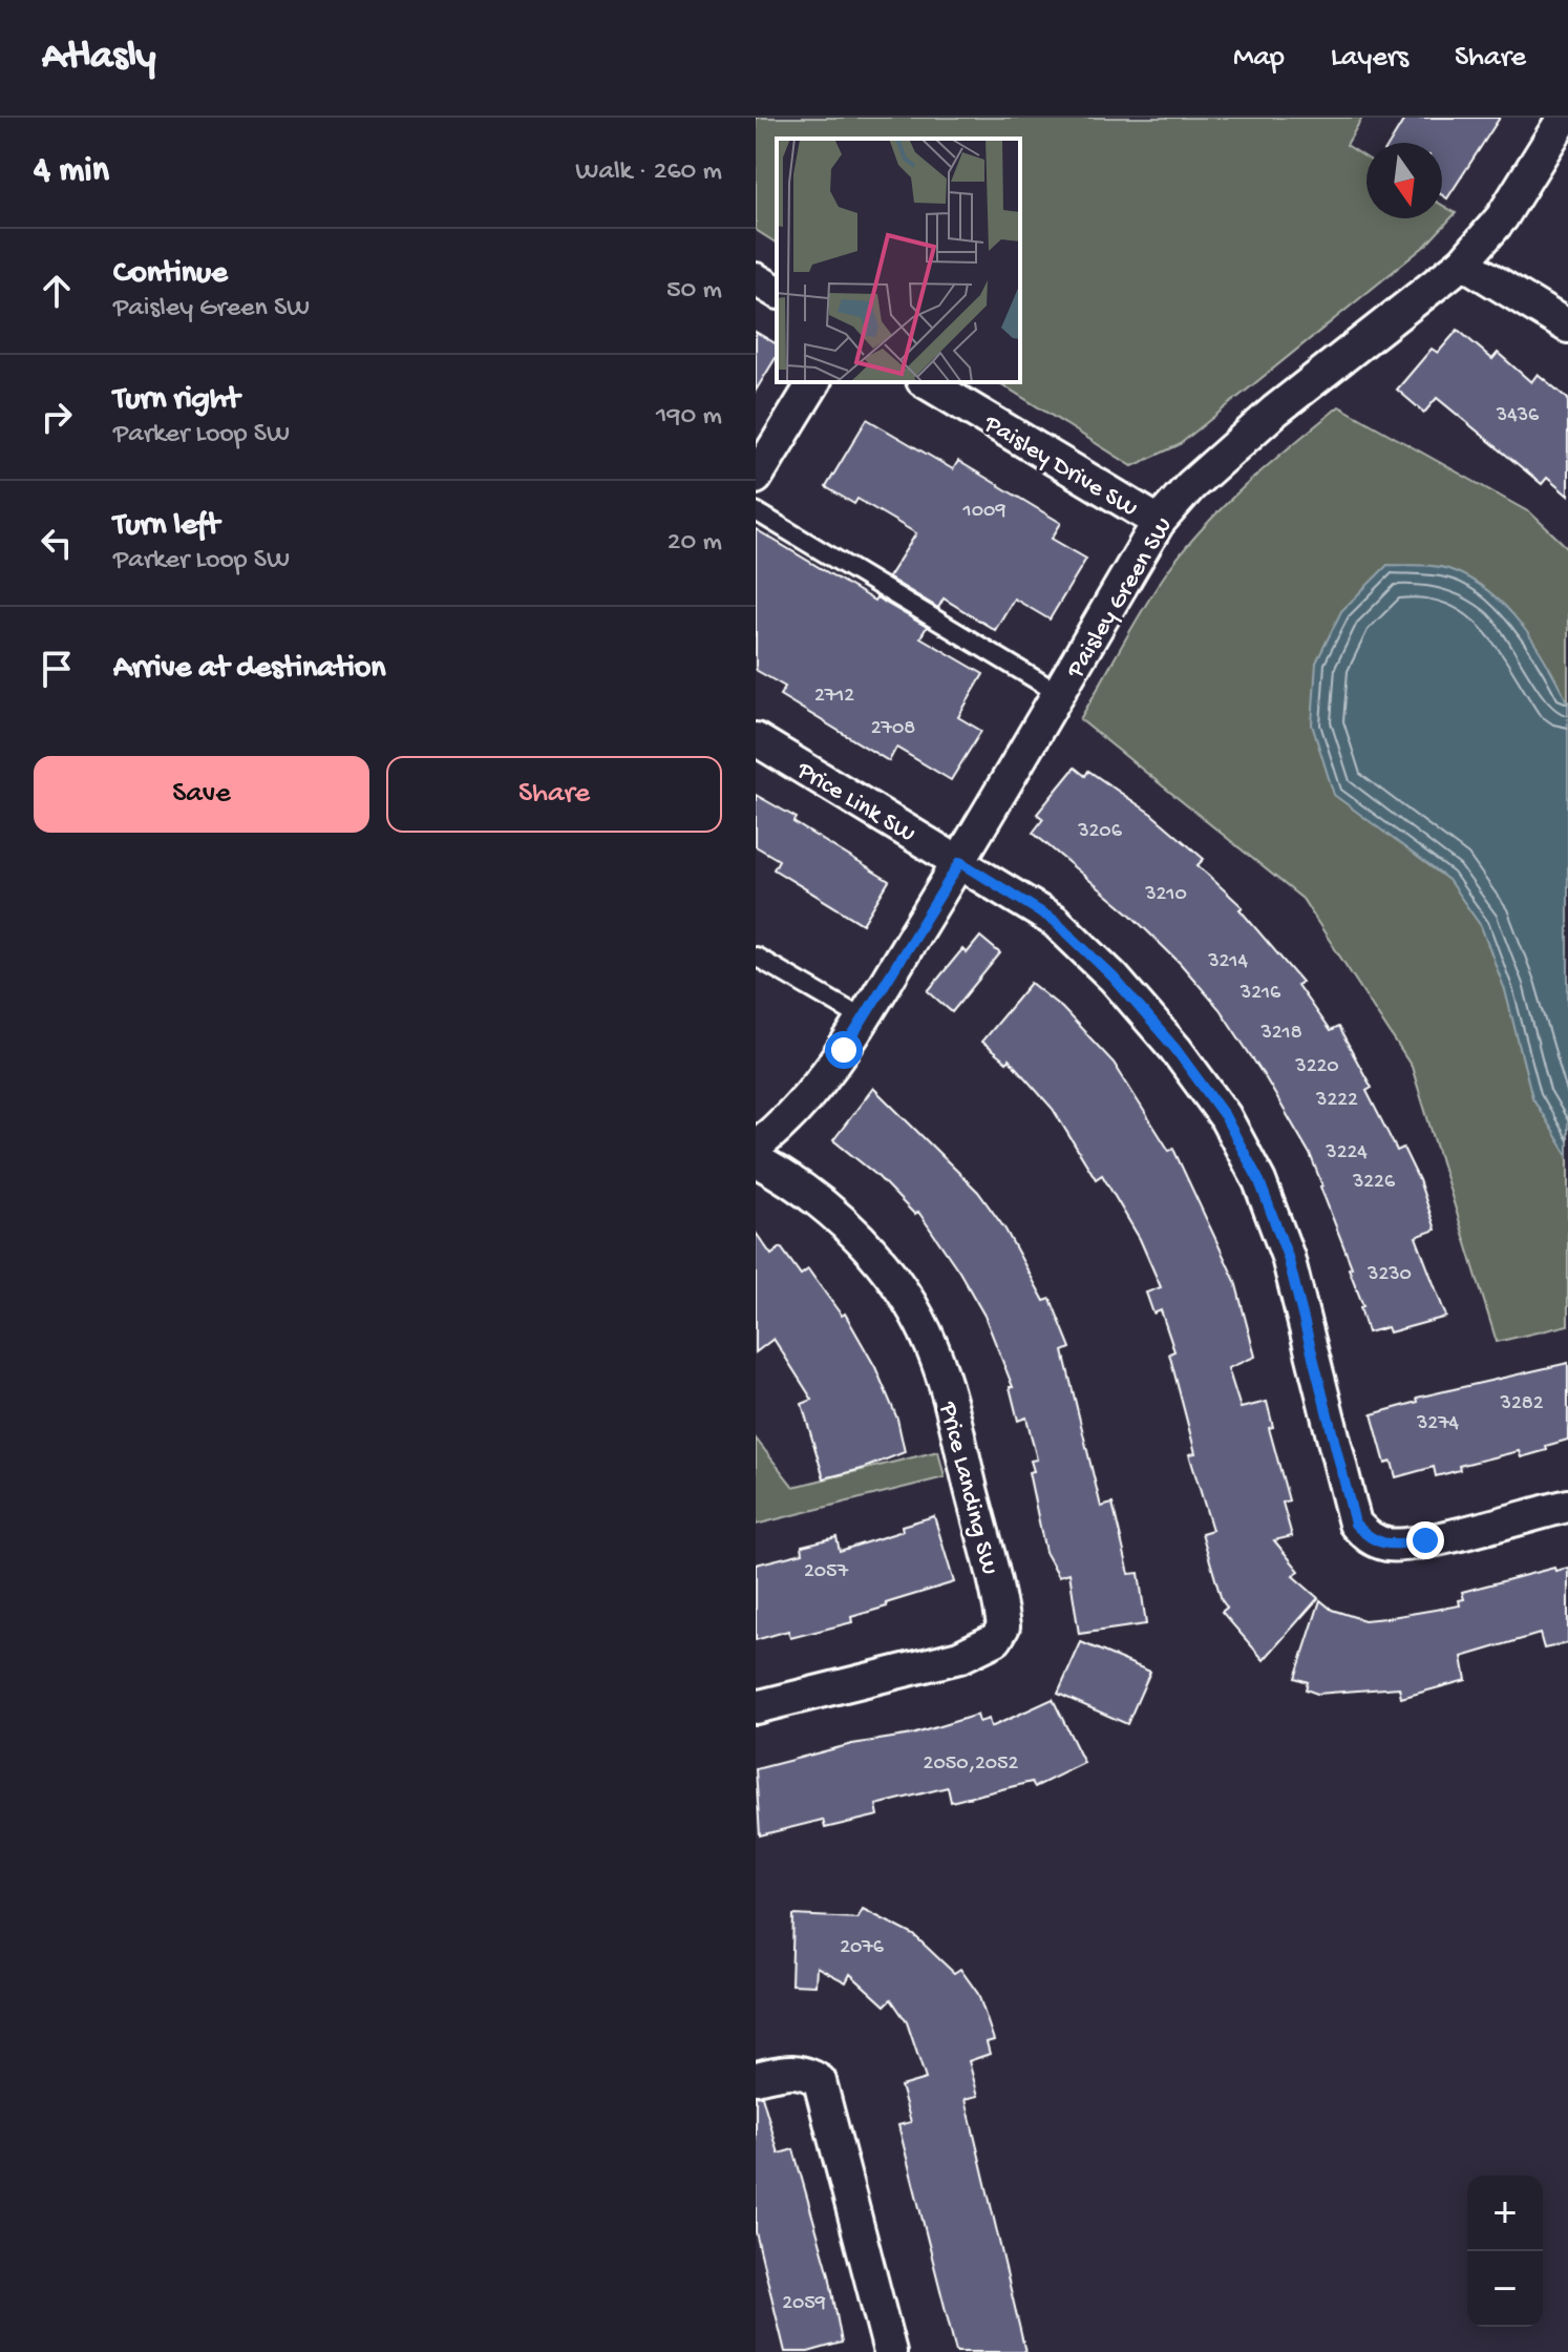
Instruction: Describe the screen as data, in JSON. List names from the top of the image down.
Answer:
{
  "streets": {
    "street": [
      "Paisley Drive SW",
      "Paisley Green SW",
      "Price Link SW",
      "Price Landing SW"
    ]
  },
  "crossings": [
    ["Paisley Drive SW", "Paisley Green SW"],
    ["Paisley Green SW", "Price Link SW"]
  ],
  "house_numbers": [
    "3436",
    "1009",
    "2712",
    "2708",
    "3206",
    "3210",
    "3214",
    "3216",
    "3218",
    "3220",
    "3222",
    "3224",
    "3226",
    "3230",
    "3282",
    "3274",
    "2057",
    "2050,2052",
    "2076",
    "2059"
  ],
  "north": "bottom",
  "page": {
    "header": "Atlasly",
    "nav": ["Map", "Layers", "Share"],
    "heading": ["4 min", "Walk · 260 m"],
    "list": [
      ["Continue", "Paisley Green SW", "50 m"],
      ["Turn right", "Parker Loop SW", "190 m"],
      ["Turn left", "Parker Loop SW", "20 m"],
      "Arrive at destination"
    ],
    "buttons": ["Save", "Share"],
    "map_buttons": ["+", "−"]
  }
}
